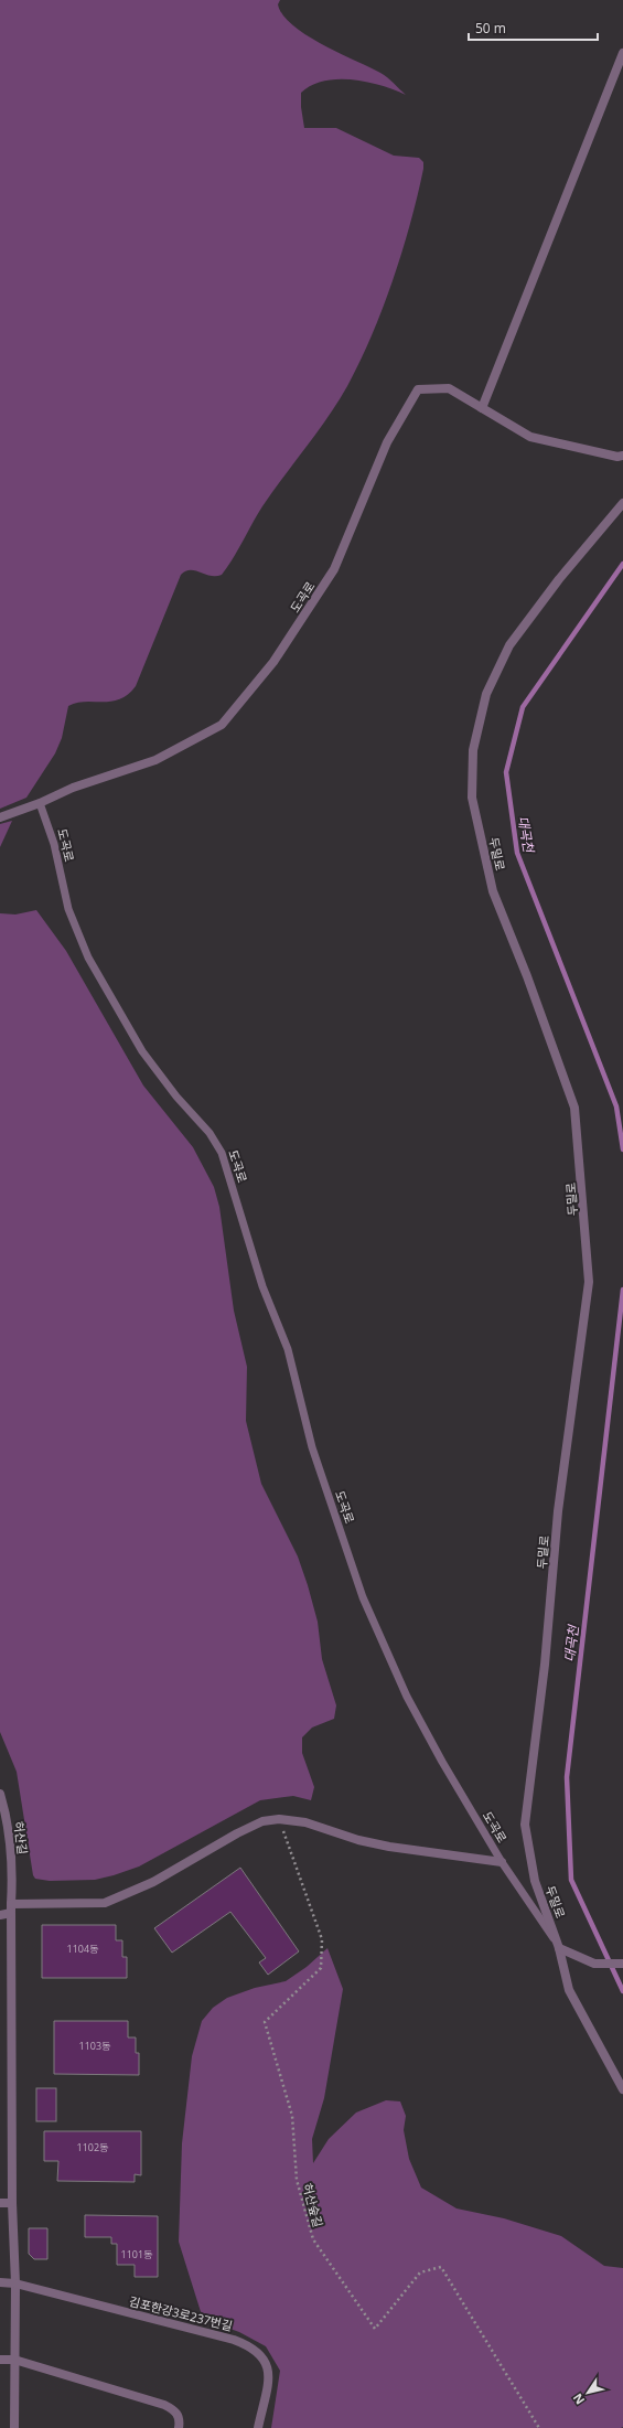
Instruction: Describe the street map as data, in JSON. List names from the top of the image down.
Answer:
{
  "streets": {
    "street": [
      "도곡로",
      "두밀로",
      "허산길",
      "김포한강3로237번길"
    ],
    "path": ["허산숲길"]
  },
  "crossings": [
    ["도곡로", "두밀로"]
  ],
  "water": ["대곡천"],
  "house_numbers": [
    "1104동",
    "1103동",
    "1102동",
    "1101동"
  ],
  "scale_bar": "50 m",
  "north": "bottom left"
}
